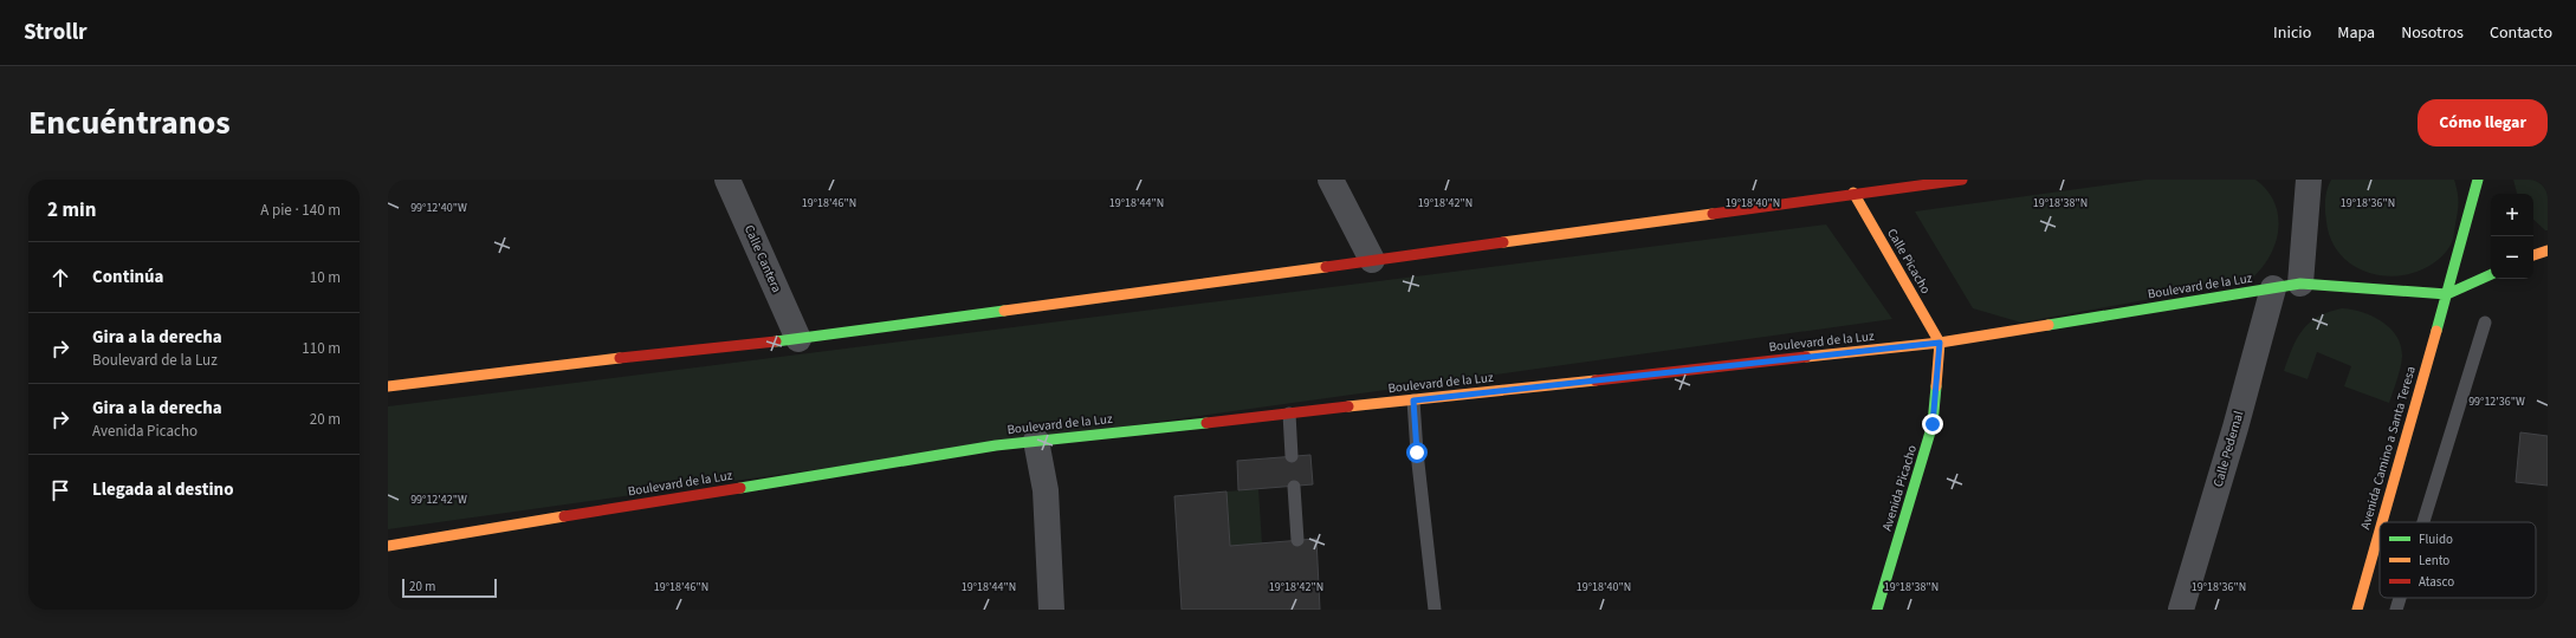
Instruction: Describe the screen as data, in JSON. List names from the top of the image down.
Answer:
{
  "streets": {
    "street": [
      "Calle Cantera",
      "Calle Picacho",
      "Boulevard de la Luz",
      "Avenida Camino a Santa Teresa",
      "Calle Pedernal",
      "Avenida Picacho"
    ]
  },
  "crossings": [
    ["Calle Picacho", "Boulevard de la Luz"],
    ["Calle Picacho", "Avenida Picacho"],
    ["Boulevard de la Luz", "Avenida Camino a Santa Teresa"],
    ["Boulevard de la Luz", "Calle Pedernal"],
    ["Boulevard de la Luz", "Avenida Picacho"]
  ],
  "legend": ["Fluido", "Lento", "Atasco"],
  "scale_bar": "20 m",
  "page": {
    "header": "Strollr",
    "nav": [
      "Inicio",
      "Mapa",
      "Nosotros",
      "Contacto"
    ],
    "title": "Encuéntranos",
    "buttons": "Cómo llegar",
    "heading": ["2 min", "A pie · 140 m"],
    "map_buttons": ["+", "−"],
    "list": [
      ["Continúa", "10 m"],
      ["Gira a la derecha", "Boulevard de la Luz", "110 m"],
      ["Gira a la derecha", "Avenida Picacho", "20 m"],
      "Llegada al destino"
    ],
    "scale": "20 m"
  },
  "coordinates": [
    "19°18'46\"N",
    "19°18'44\"N",
    "19°18'42\"N",
    "19°18'40\"N",
    "19°18'36\"N",
    "19°18'38\"N",
    "99°12'40\"W",
    "99°12'36\"W",
    "99°12'42\"W"
  ]
}
